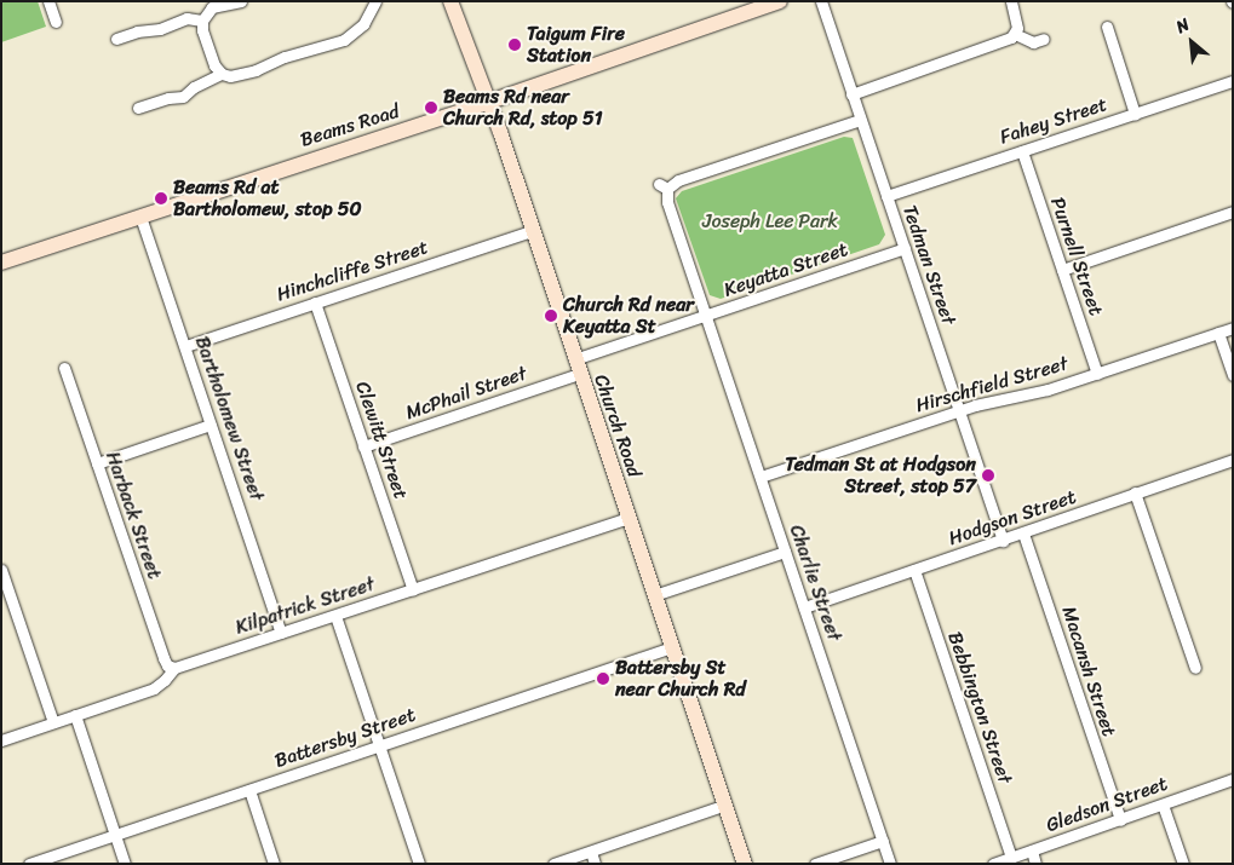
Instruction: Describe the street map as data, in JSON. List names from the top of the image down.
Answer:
{
  "streets": {
    "street": [
      "Fahey Street",
      "Beams Road",
      "Purnell Street",
      "Tedman Street",
      "Keyatta Street",
      "Hinchcliffe Street",
      "Hirschfield Street",
      "McPhail Street",
      "Bartholomew Street",
      "Church Road",
      "Clewitt Street",
      "Harback Street",
      "Hodgson Street",
      "Charlie Street",
      "Kilpatrick Street",
      "Macansh Street",
      "Bebbington Street",
      "Battersby Street",
      "Gledson Street"
    ]
  },
  "crossings": [
    ["Fahey Street", "Purnell Street"],
    ["Fahey Street", "Tedman Street"],
    ["Beams Road", "Bartholomew Street"],
    ["Beams Road", "Church Road"],
    ["Purnell Street", "Hirschfield Street"],
    ["Tedman Street", "Keyatta Street"],
    ["Tedman Street", "Hirschfield Street"],
    ["Tedman Street", "Hodgson Street"],
    ["Tedman Street", "Charlie Street"],
    ["Keyatta Street", "McPhail Street"],
    ["Keyatta Street", "Church Road"],
    ["Keyatta Street", "Charlie Street"],
    ["Hinchcliffe Street", "Bartholomew Street"],
    ["Hinchcliffe Street", "Church Road"],
    ["Hinchcliffe Street", "Clewitt Street"],
    ["Hirschfield Street", "Charlie Street"],
    ["McPhail Street", "Church Road"],
    ["McPhail Street", "Clewitt Street"],
    ["Bartholomew Street", "Kilpatrick Street"],
    ["Church Road", "Kilpatrick Street"],
    ["Church Road", "Battersby Street"],
    ["Clewitt Street", "Kilpatrick Street"],
    ["Harback Street", "Kilpatrick Street"],
    ["Hodgson Street", "Charlie Street"],
    ["Hodgson Street", "Macansh Street"],
    ["Hodgson Street", "Bebbington Street"],
    ["Macansh Street", "Gledson Street"],
    ["Bebbington Street", "Gledson Street"]
  ],
  "parks": ["Joseph Lee Park"],
  "places": [
    "Taigum Fire Station",
    "Beams Rd near Church Rd, stop 51",
    "Beams Rd at Bartholomew, stop 50",
    "Church Rd near Keyatta St",
    "Tedman St at Hodgson Street, stop 57",
    "Battersby St near Church Rd"
  ],
  "north": "top left"
}
